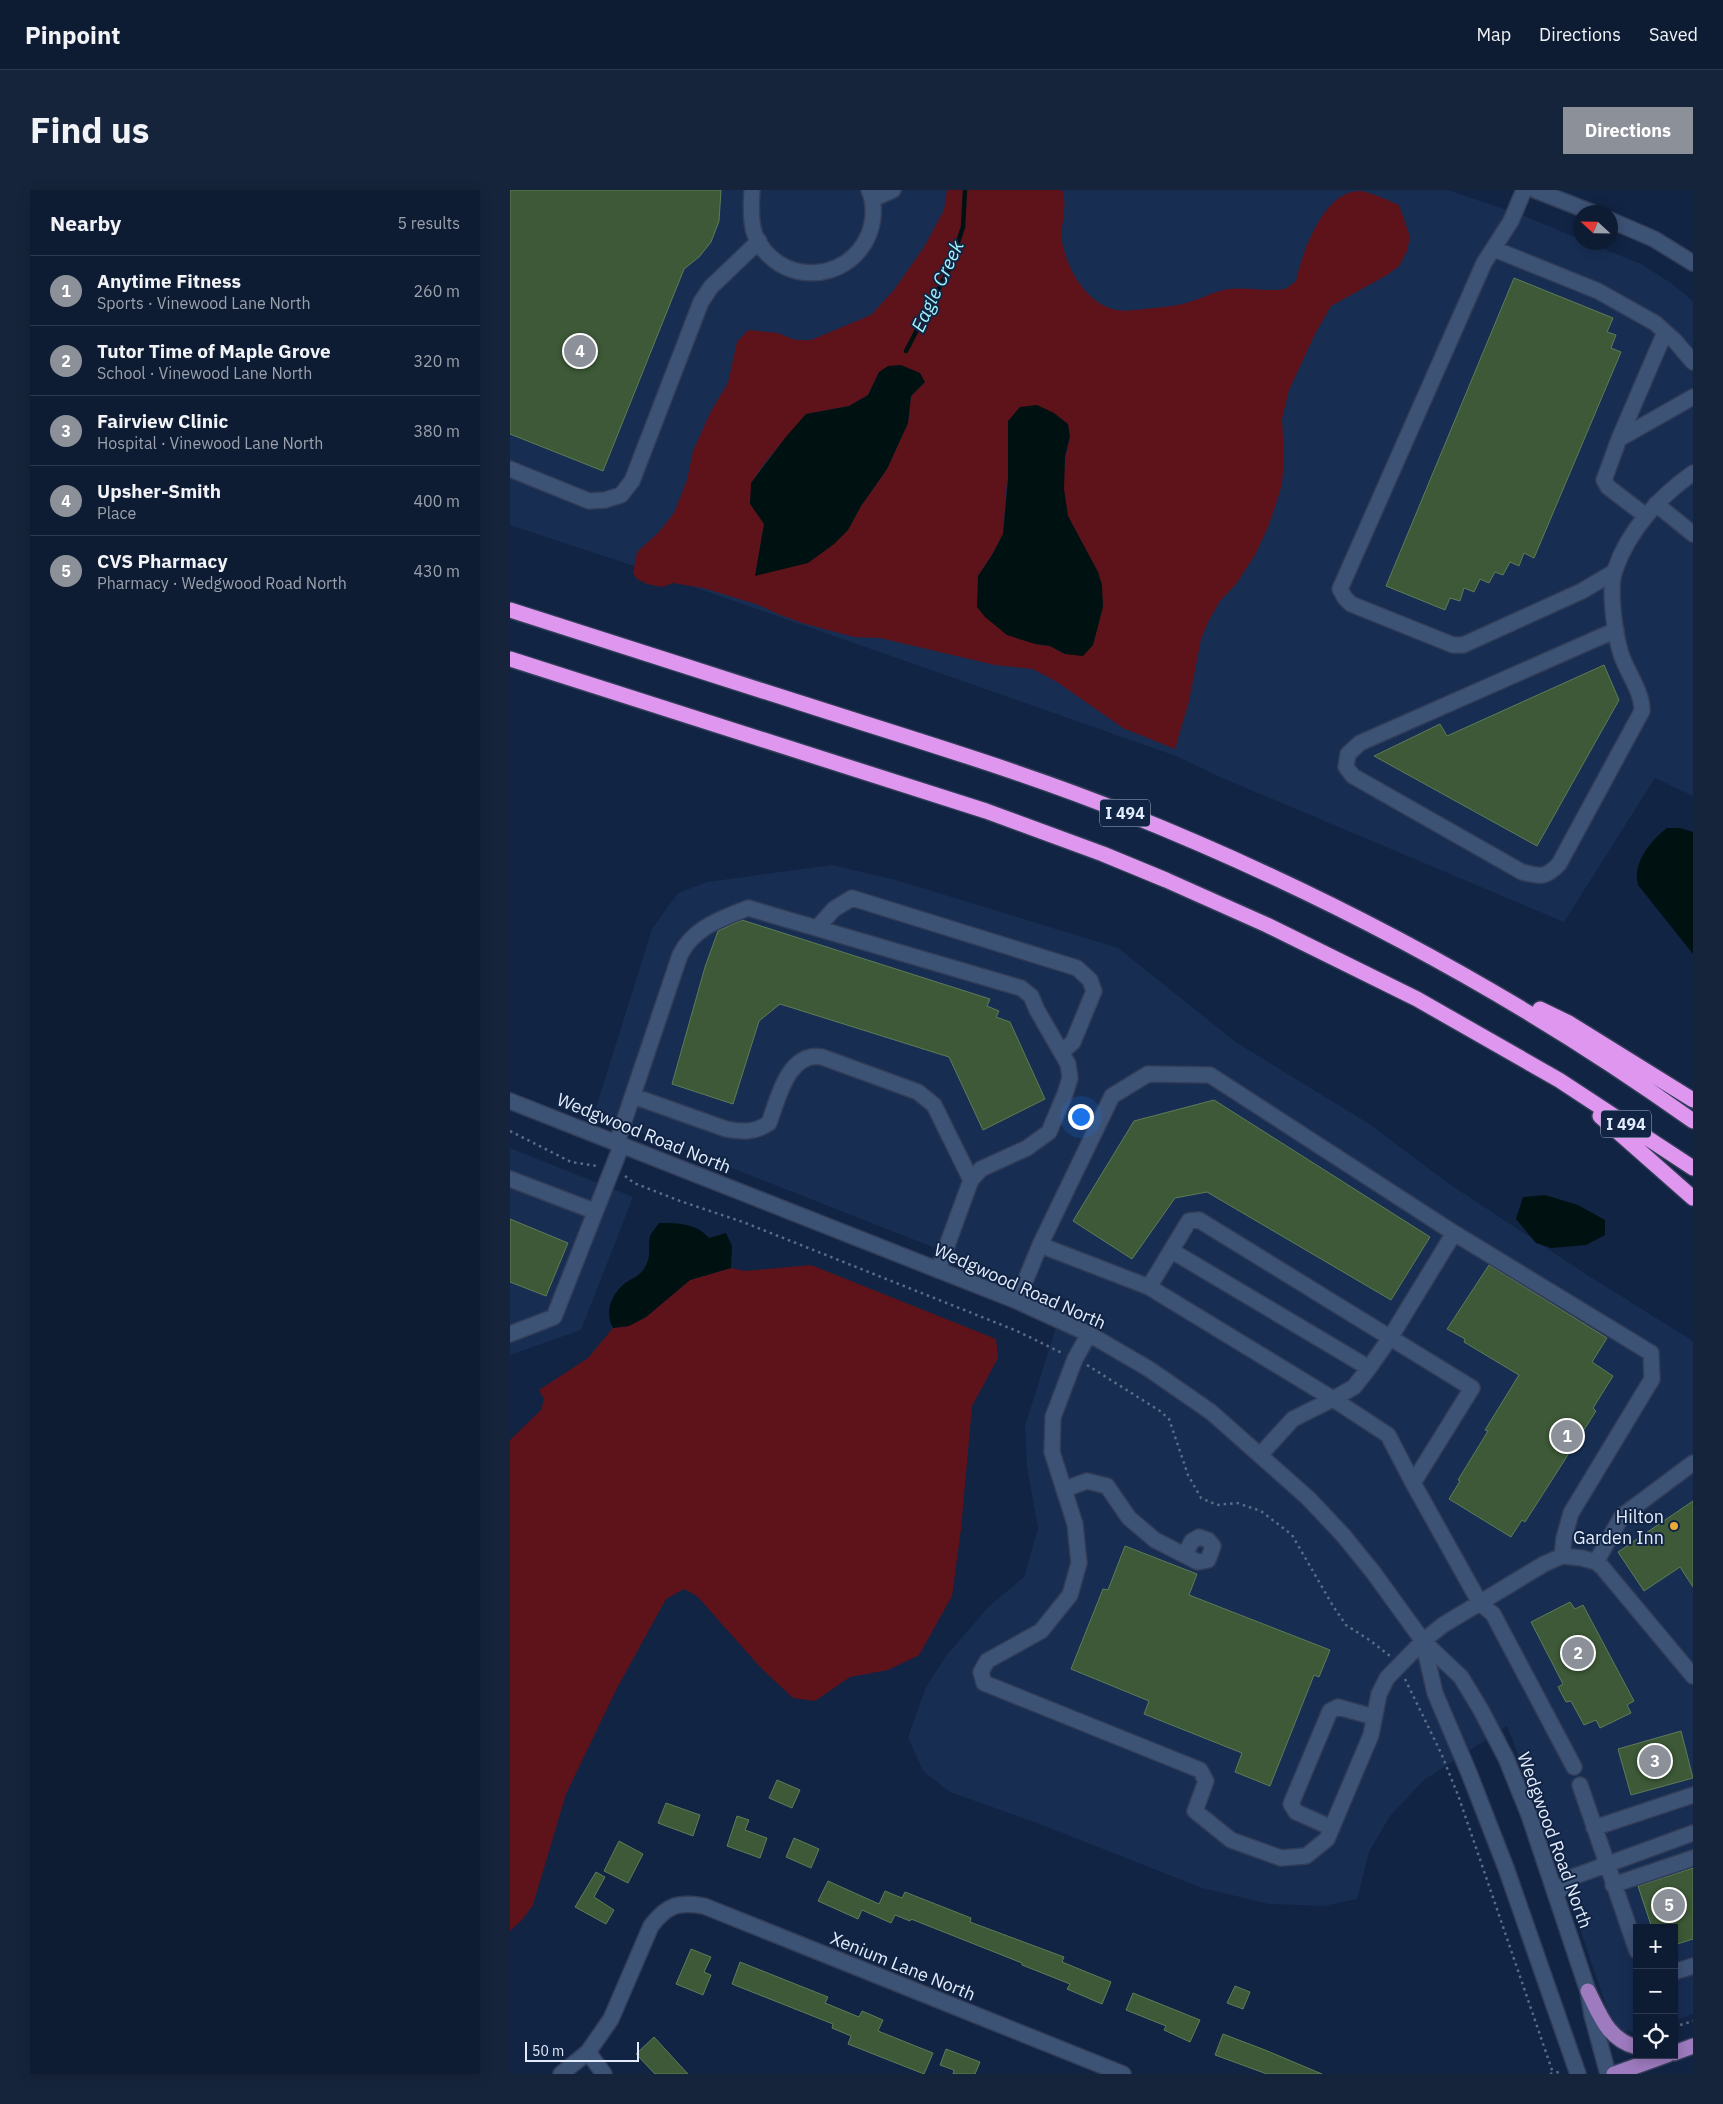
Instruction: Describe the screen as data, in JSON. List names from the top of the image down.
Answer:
{
  "streets": {
    "highway": ["I 494"],
    "street": ["Wedgwood Road North", "Xenium Lane North"]
  },
  "water": ["Eagle Creek"],
  "places": ["Hilton Garden Inn"],
  "scale_bar": "50 m",
  "north": "left",
  "page": {
    "header": "Pinpoint",
    "nav": ["Map", "Directions", "Saved"],
    "title": "Find us",
    "buttons": "Directions",
    "heading": ["Nearby", "5 results"],
    "list": [
      {
        "mark": "1",
        "name": "Anytime Fitness",
        "note": "Sports · Vinewood Lane North",
        "value": "260 m"
      },
      {
        "mark": "2",
        "name": "Tutor Time of Maple Grove",
        "note": "School · Vinewood Lane North",
        "value": "320 m"
      },
      {
        "mark": "3",
        "name": "Fairview Clinic",
        "note": "Hospital · Vinewood Lane North",
        "value": "380 m"
      },
      {
        "mark": "4",
        "name": "Upsher-Smith",
        "note": "Place",
        "value": "400 m"
      },
      {
        "mark": "5",
        "name": "CVS Pharmacy",
        "note": "Pharmacy · Wedgwood Road North",
        "value": "430 m"
      }
    ],
    "pins": [
      "4",
      "1",
      "2",
      "3",
      "5"
    ],
    "map_buttons": ["+", "−"],
    "scale": "50 m"
  }
}
